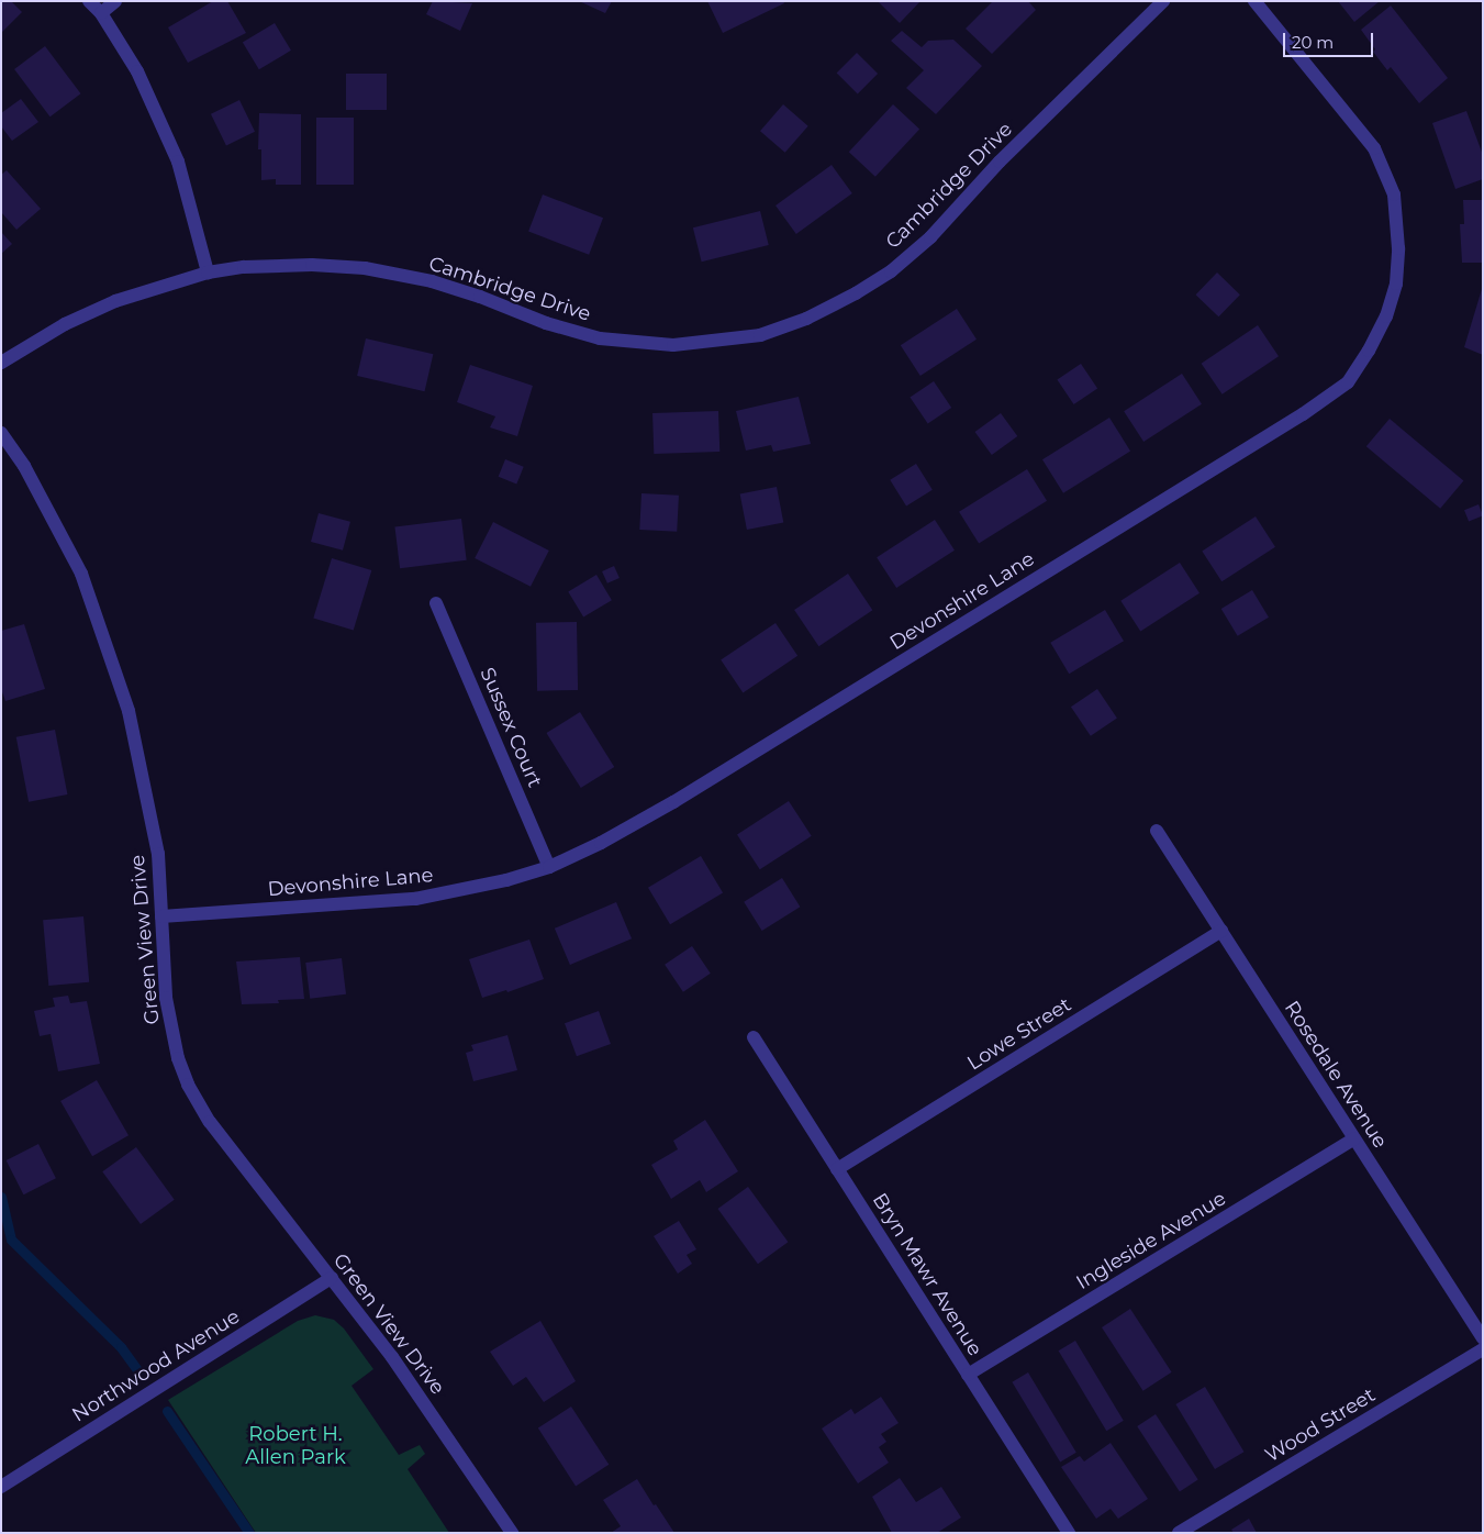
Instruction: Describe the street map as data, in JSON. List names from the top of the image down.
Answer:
{
  "streets": {
    "street": [
      "Cambridge Drive",
      "Devonshire Lane",
      "Sussex Court",
      "Green View Drive",
      "Lowe Street",
      "Rosedale Avenue",
      "Ingleside Avenue",
      "Bryn Mawr Avenue",
      "Northwood Avenue",
      "Wood Street"
    ]
  },
  "crossings": [
    ["Devonshire Lane", "Sussex Court"],
    ["Devonshire Lane", "Green View Drive"],
    ["Green View Drive", "Northwood Avenue"],
    ["Lowe Street", "Rosedale Avenue"],
    ["Lowe Street", "Bryn Mawr Avenue"],
    ["Rosedale Avenue", "Ingleside Avenue"],
    ["Ingleside Avenue", "Bryn Mawr Avenue"]
  ],
  "parks": ["Robert H. Allen Park"],
  "scale_bar": "20 m"
}
